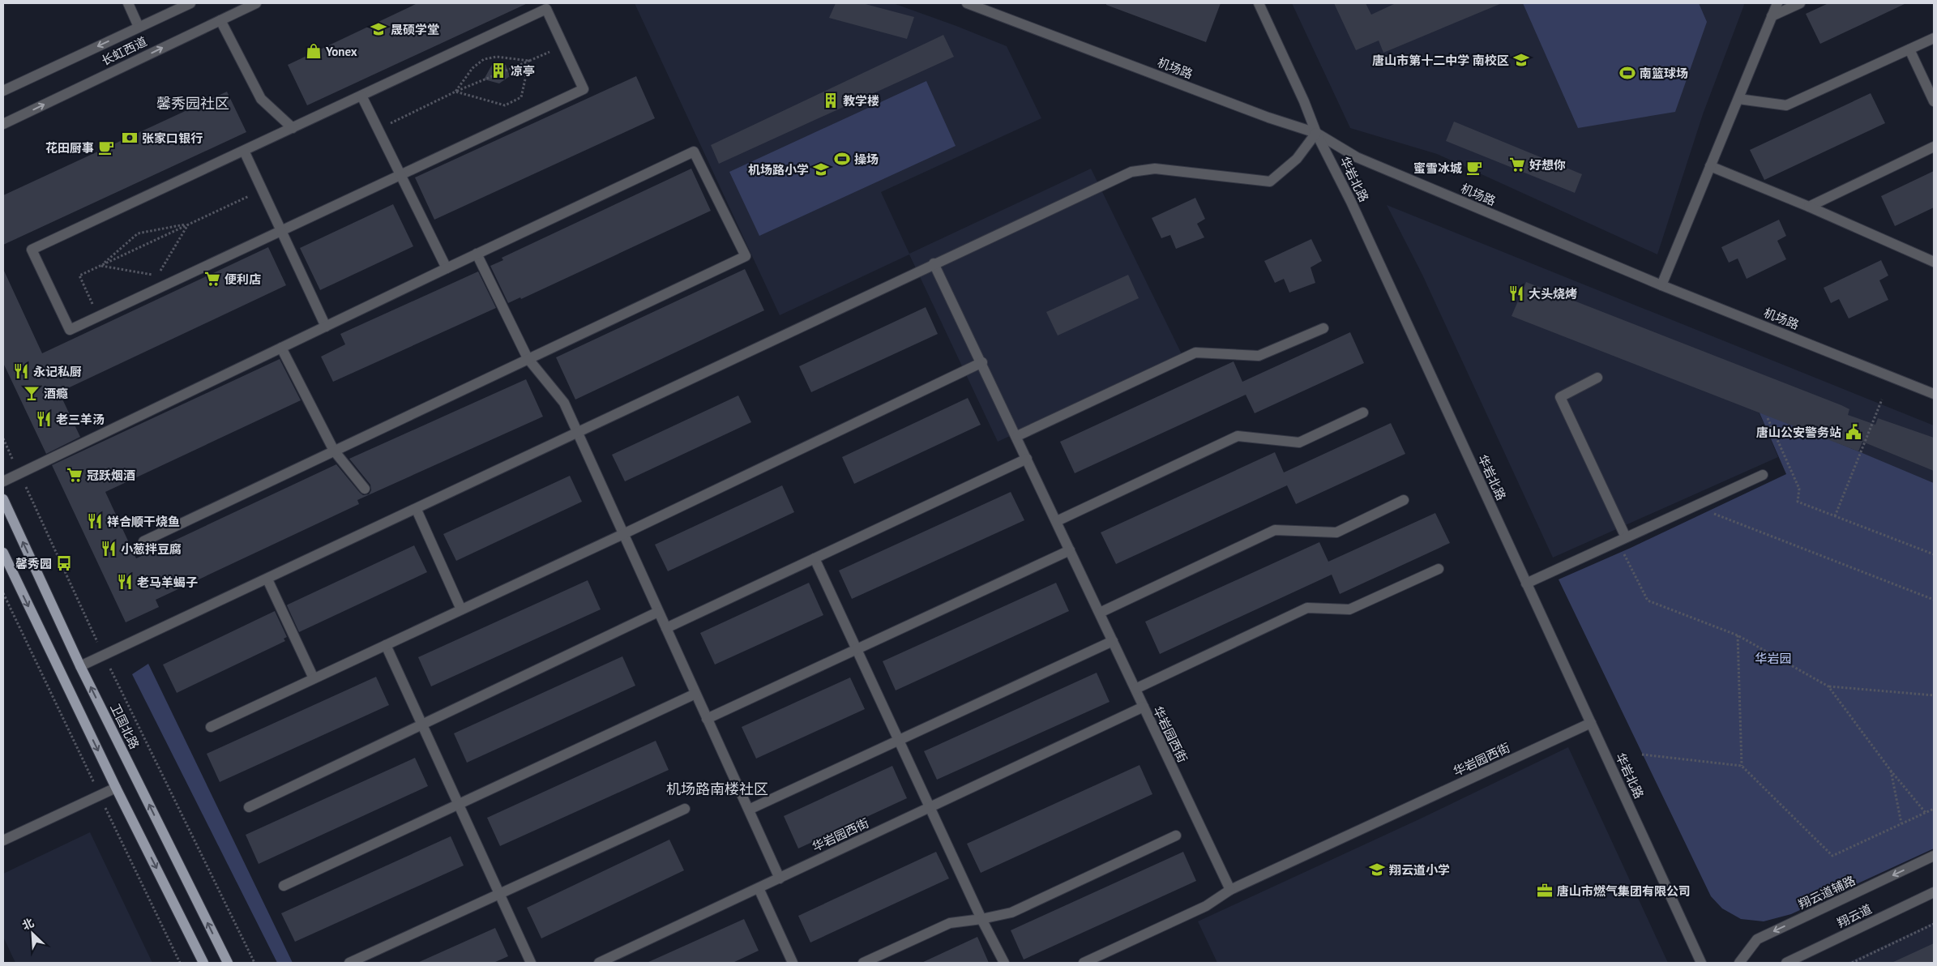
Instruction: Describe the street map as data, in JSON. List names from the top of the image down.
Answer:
{
  "streets": {
    "main road": ["卫国北路"],
    "street": [
      "长虹西道",
      "机场路",
      "华岩北路",
      "华岩园西街",
      "翔云道辅路",
      "翔云道"
    ]
  },
  "crossings": [
    ["机场路", "华岩北路"],
    ["华岩北路", "华岩园西街"]
  ],
  "one_way": ["翔云道辅路"],
  "districts": ["馨秀园社区", "机场路南楼社区"],
  "parks": ["华岩园"],
  "places": {
    "school or university": [
      "晟硕学堂",
      "唐山市第十二中学 南校区",
      "机场路小学",
      "翔云道小学"
    ],
    "shop": ["Yonex"],
    "building": ["凉亭", "教学楼"],
    "sports": ["南篮球场", "操场"],
    "bank": ["张家口银行"],
    "cafe": ["花田厨事", "蜜雪冰城"],
    "supermarket": ["好想你", "便利店", "冠跃烟酒"],
    "restaurant": [
      "大头烧烤",
      "永记私厨",
      "老三羊汤",
      "祥合顺干烧鱼",
      "小葱拌豆腐",
      "老马羊蝎子"
    ],
    "bar": ["酒瘾"],
    "public building": ["唐山公安警务站"],
    "bus stop": ["馨秀园"],
    "office": ["唐山市燃气集团有限公司"]
  },
  "north": "top left"
}
